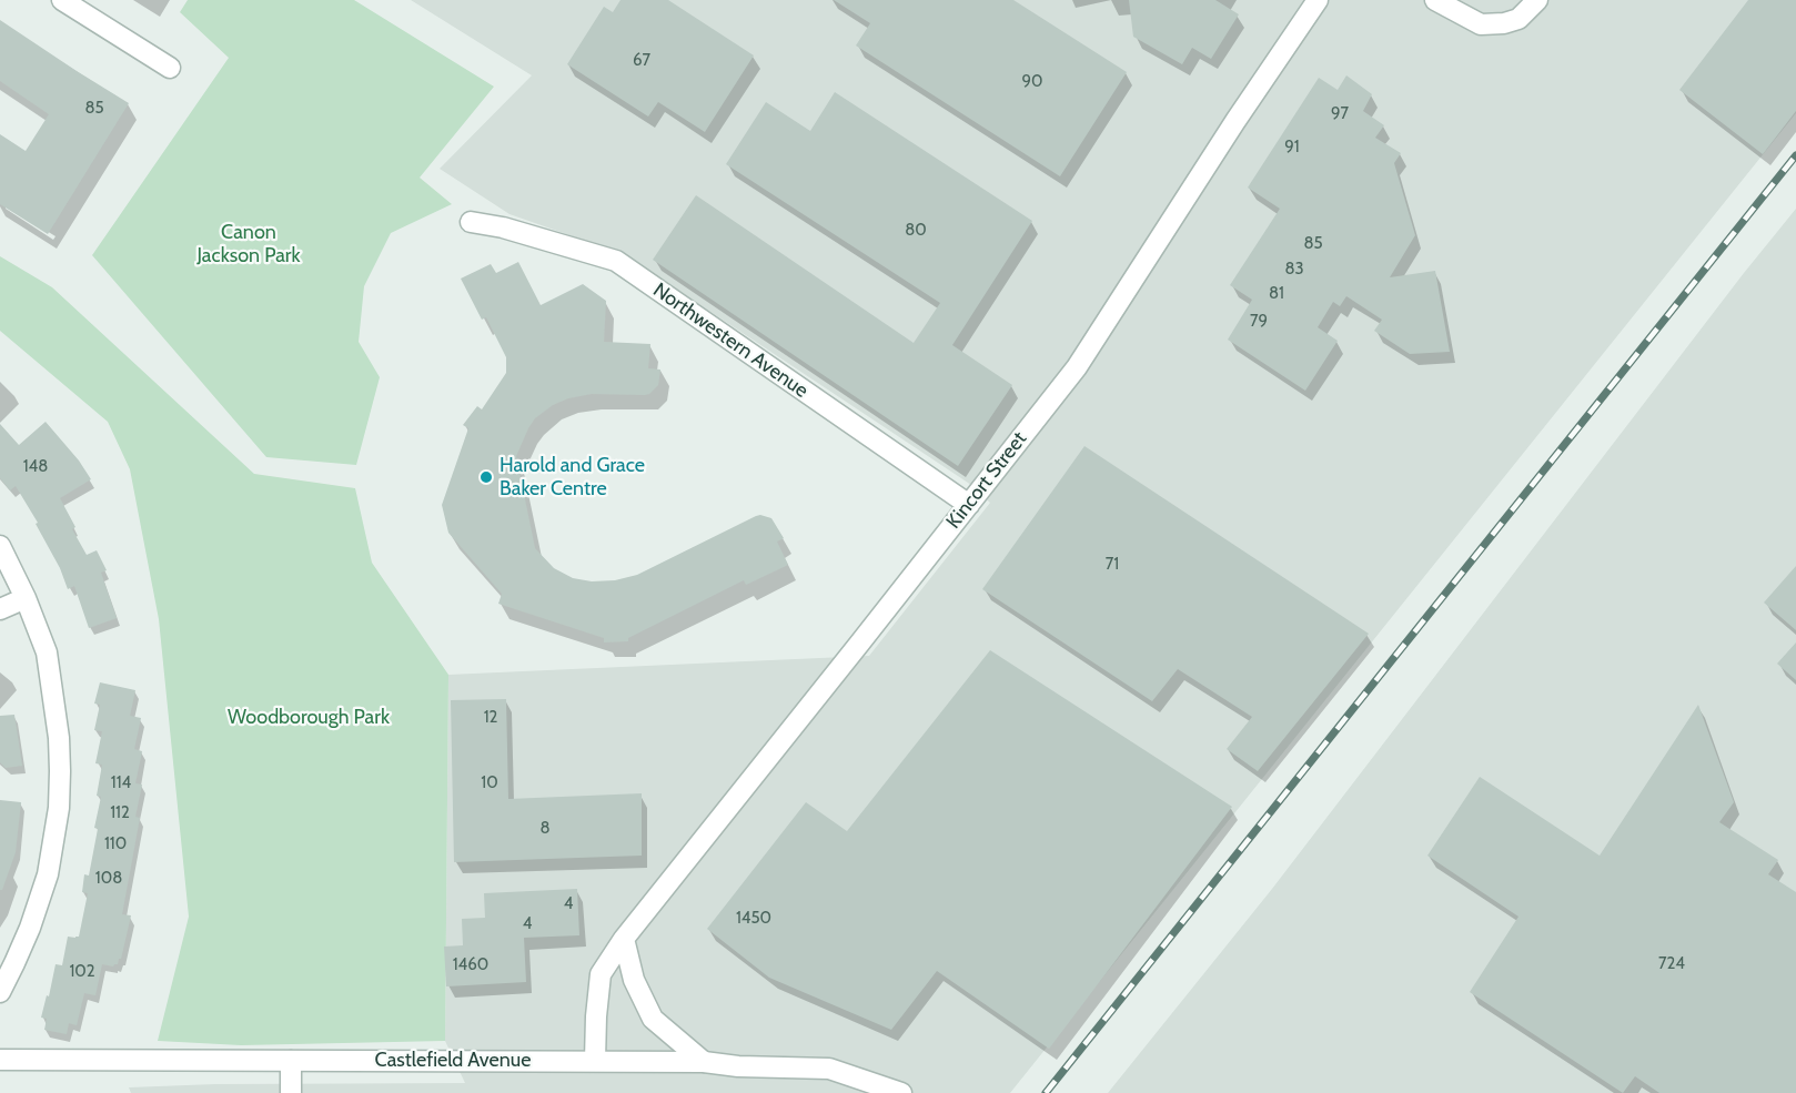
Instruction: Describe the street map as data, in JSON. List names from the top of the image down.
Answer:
{
  "streets": {
    "street": ["Northwestern Avenue", "Kincort Street", "Castlefield Avenue"]
  },
  "crossings": [
    ["Northwestern Avenue", "Kincort Street"],
    ["Kincort Street", "Castlefield Avenue"]
  ],
  "parks": ["Canon Jackson Park", "Woodborough Park"],
  "places": ["Harold and Grace Baker Centre"],
  "house_numbers": [
    "67",
    "90",
    "85",
    "97",
    "91",
    "80",
    "85",
    "83",
    "81",
    "79",
    "148",
    "71",
    "12",
    "114",
    "10",
    "112",
    "8",
    "110",
    "108",
    "4",
    "1450",
    "4",
    "724",
    "1460",
    "102"
  ]
}
